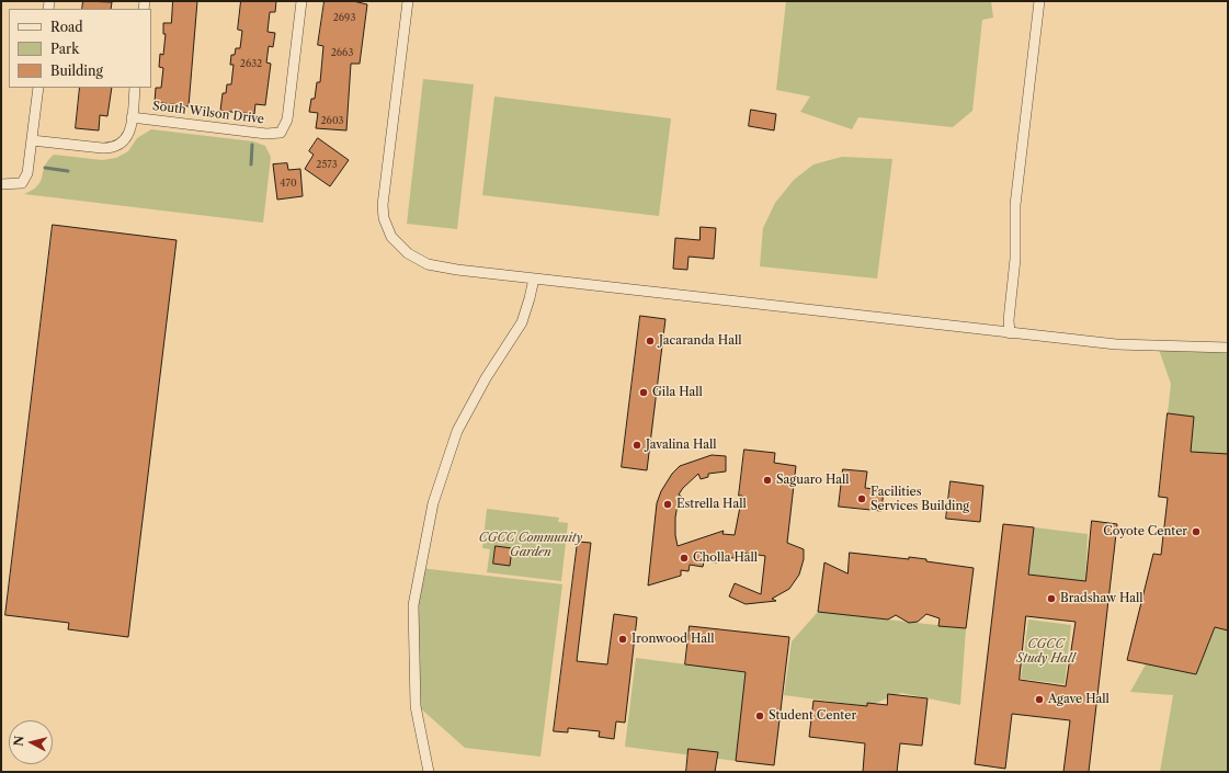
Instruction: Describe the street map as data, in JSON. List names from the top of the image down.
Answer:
{
  "streets": {
    "street": ["South Wilson Drive"]
  },
  "parks": ["CGCC Community Garden", "CGCC Study Hall"],
  "places": [
    "Jacaranda Hall",
    "Gila Hall",
    "Javalina Hall",
    "Saguaro Hall",
    "Facilities Services Building",
    "Estrella Hall",
    "Coyote Center",
    "Cholla Hall",
    "Bradshaw Hall",
    "Ironwood Hall",
    "Agave Hall",
    "Student Center"
  ],
  "house_numbers": [
    "2693",
    "2663",
    "2632",
    "2603",
    "2573",
    "470"
  ],
  "legend": ["Road", "Park", "Building"],
  "north": "left"
}
